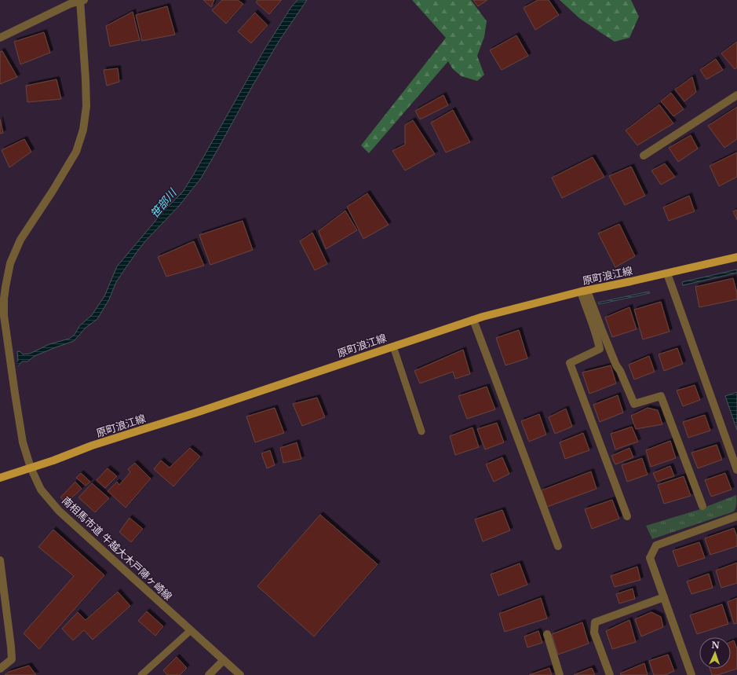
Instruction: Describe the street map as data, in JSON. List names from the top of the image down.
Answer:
{
  "streets": {
    "main road": ["原町浪江線"],
    "street": ["南相馬市道 牛越大木戸陣ヶ崎線"]
  },
  "crossings": [
    ["原町浪江線", "南相馬市道 牛越大木戸陣ヶ崎線"]
  ],
  "water": ["笹部川"],
  "north": "top"
}
